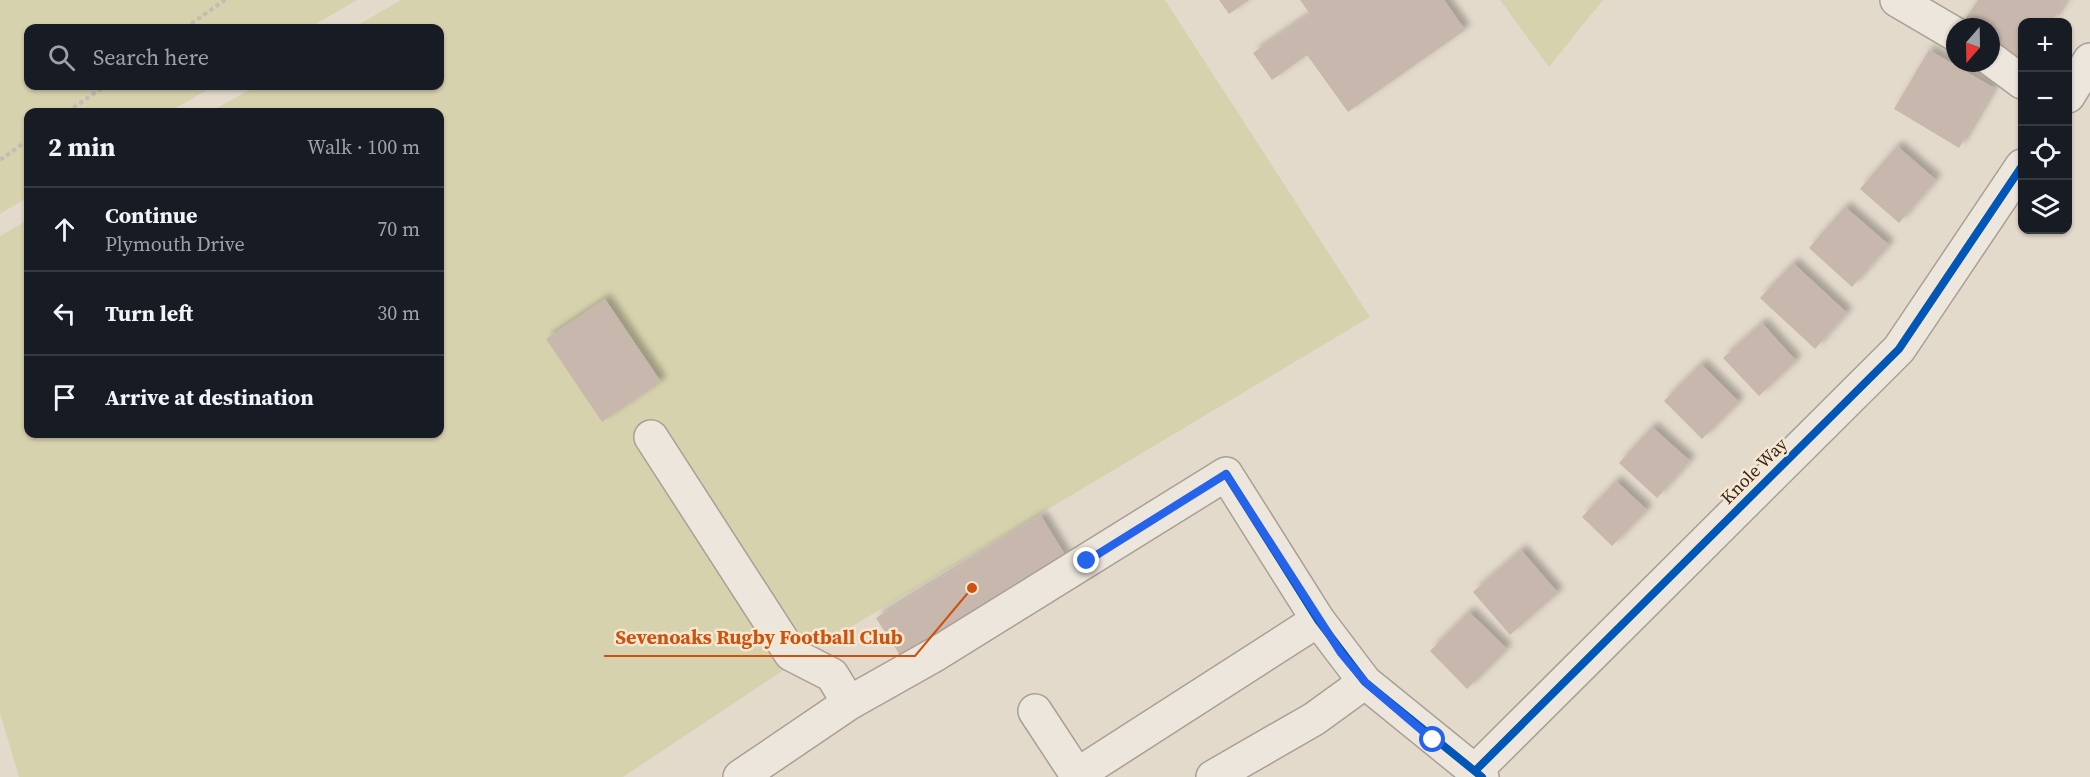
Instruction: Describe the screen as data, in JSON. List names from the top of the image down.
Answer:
{
  "streets": {
    "street": ["Knole Way"]
  },
  "places": ["Sevenoaks Rugby Football Club"],
  "north": "bottom",
  "page": {
    "map_buttons": ["+", "−"],
    "search": "Search here",
    "heading": ["2 min", "Walk · 100 m"],
    "list": [
      ["Continue", "Plymouth Drive", "70 m"],
      ["Turn left", "30 m"],
      "Arrive at destination"
    ]
  }
}
